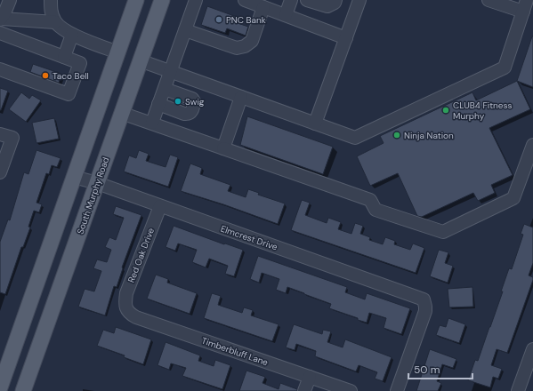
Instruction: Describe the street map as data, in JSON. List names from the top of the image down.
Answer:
{
  "streets": {
    "main road": ["South Murphy Road"],
    "street": ["Elmcrest Drive", "Red Oak Drive", "Timberbluff Lane"]
  },
  "crossings": [
    ["South Murphy Road", "Elmcrest Drive"],
    ["Elmcrest Drive", "Red Oak Drive"],
    ["Red Oak Drive", "Timberbluff Lane"]
  ],
  "places": [
    "PNC Bank",
    "Taco Bell",
    "Swig",
    "CLUB4 Fitness Murphy",
    "Ninja Nation"
  ],
  "scale_bar": "50 m"
}
